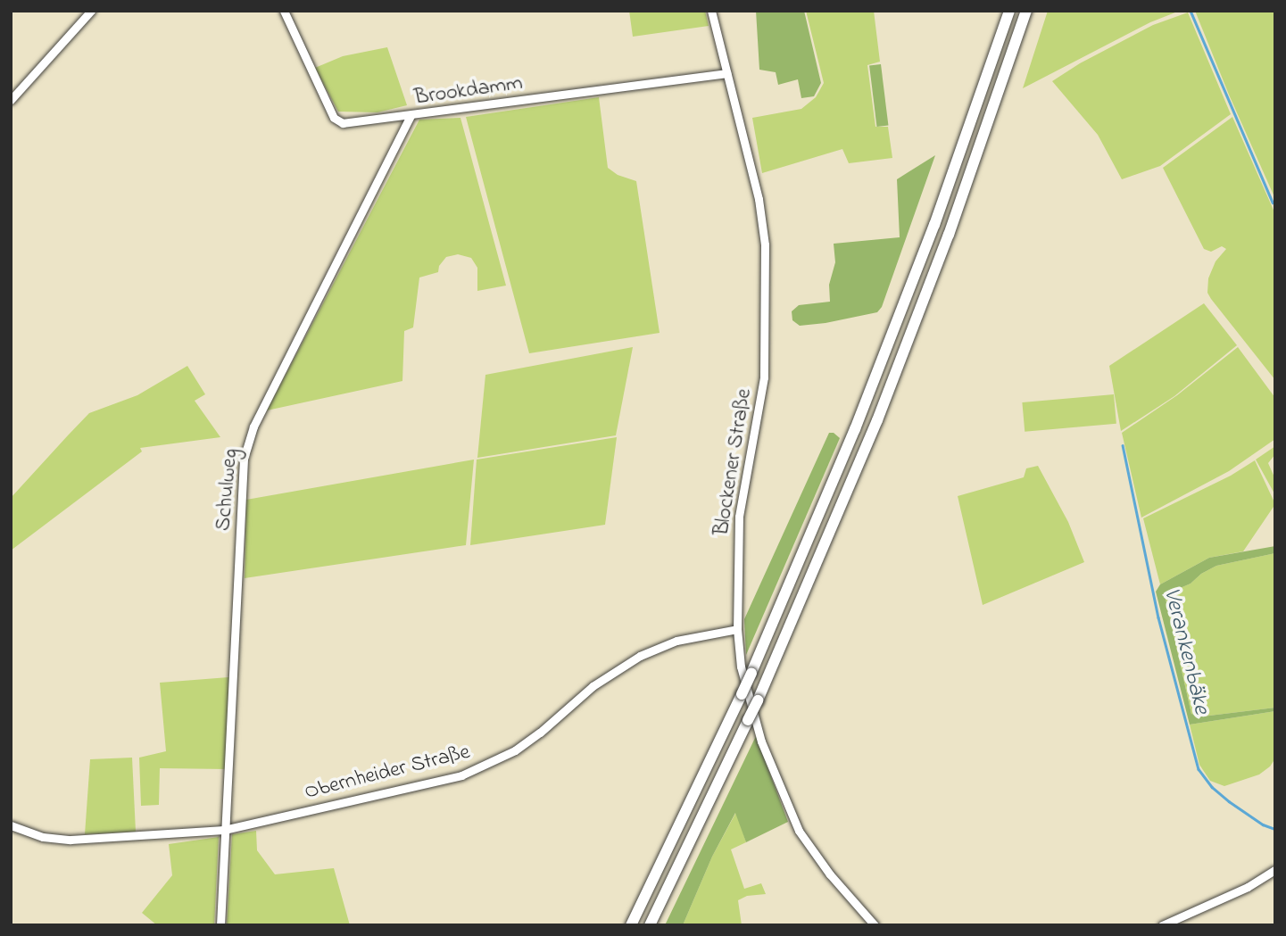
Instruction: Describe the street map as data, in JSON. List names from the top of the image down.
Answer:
{
  "streets": {
    "street": [
      "Brookdamm",
      "Blockener Straße",
      "Schulweg",
      "Obernheider Straße"
    ]
  },
  "crossings": [
    ["Brookdamm", "Blockener Straße"],
    ["Brookdamm", "Schulweg"],
    ["Blockener Straße", "Obernheider Straße"],
    ["Schulweg", "Obernheider Straße"]
  ],
  "water": ["Verankenbäke"]
}
